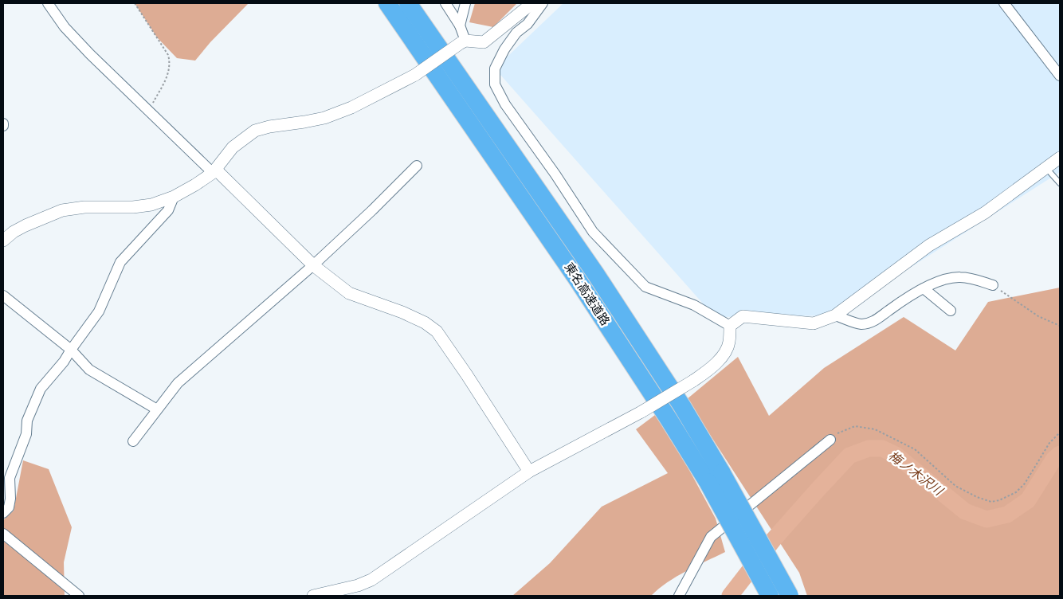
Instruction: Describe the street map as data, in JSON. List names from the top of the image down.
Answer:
{
  "streets": {
    "highway": ["東名高速道路"]
  },
  "water": ["梅ノ木沢川"]
}
